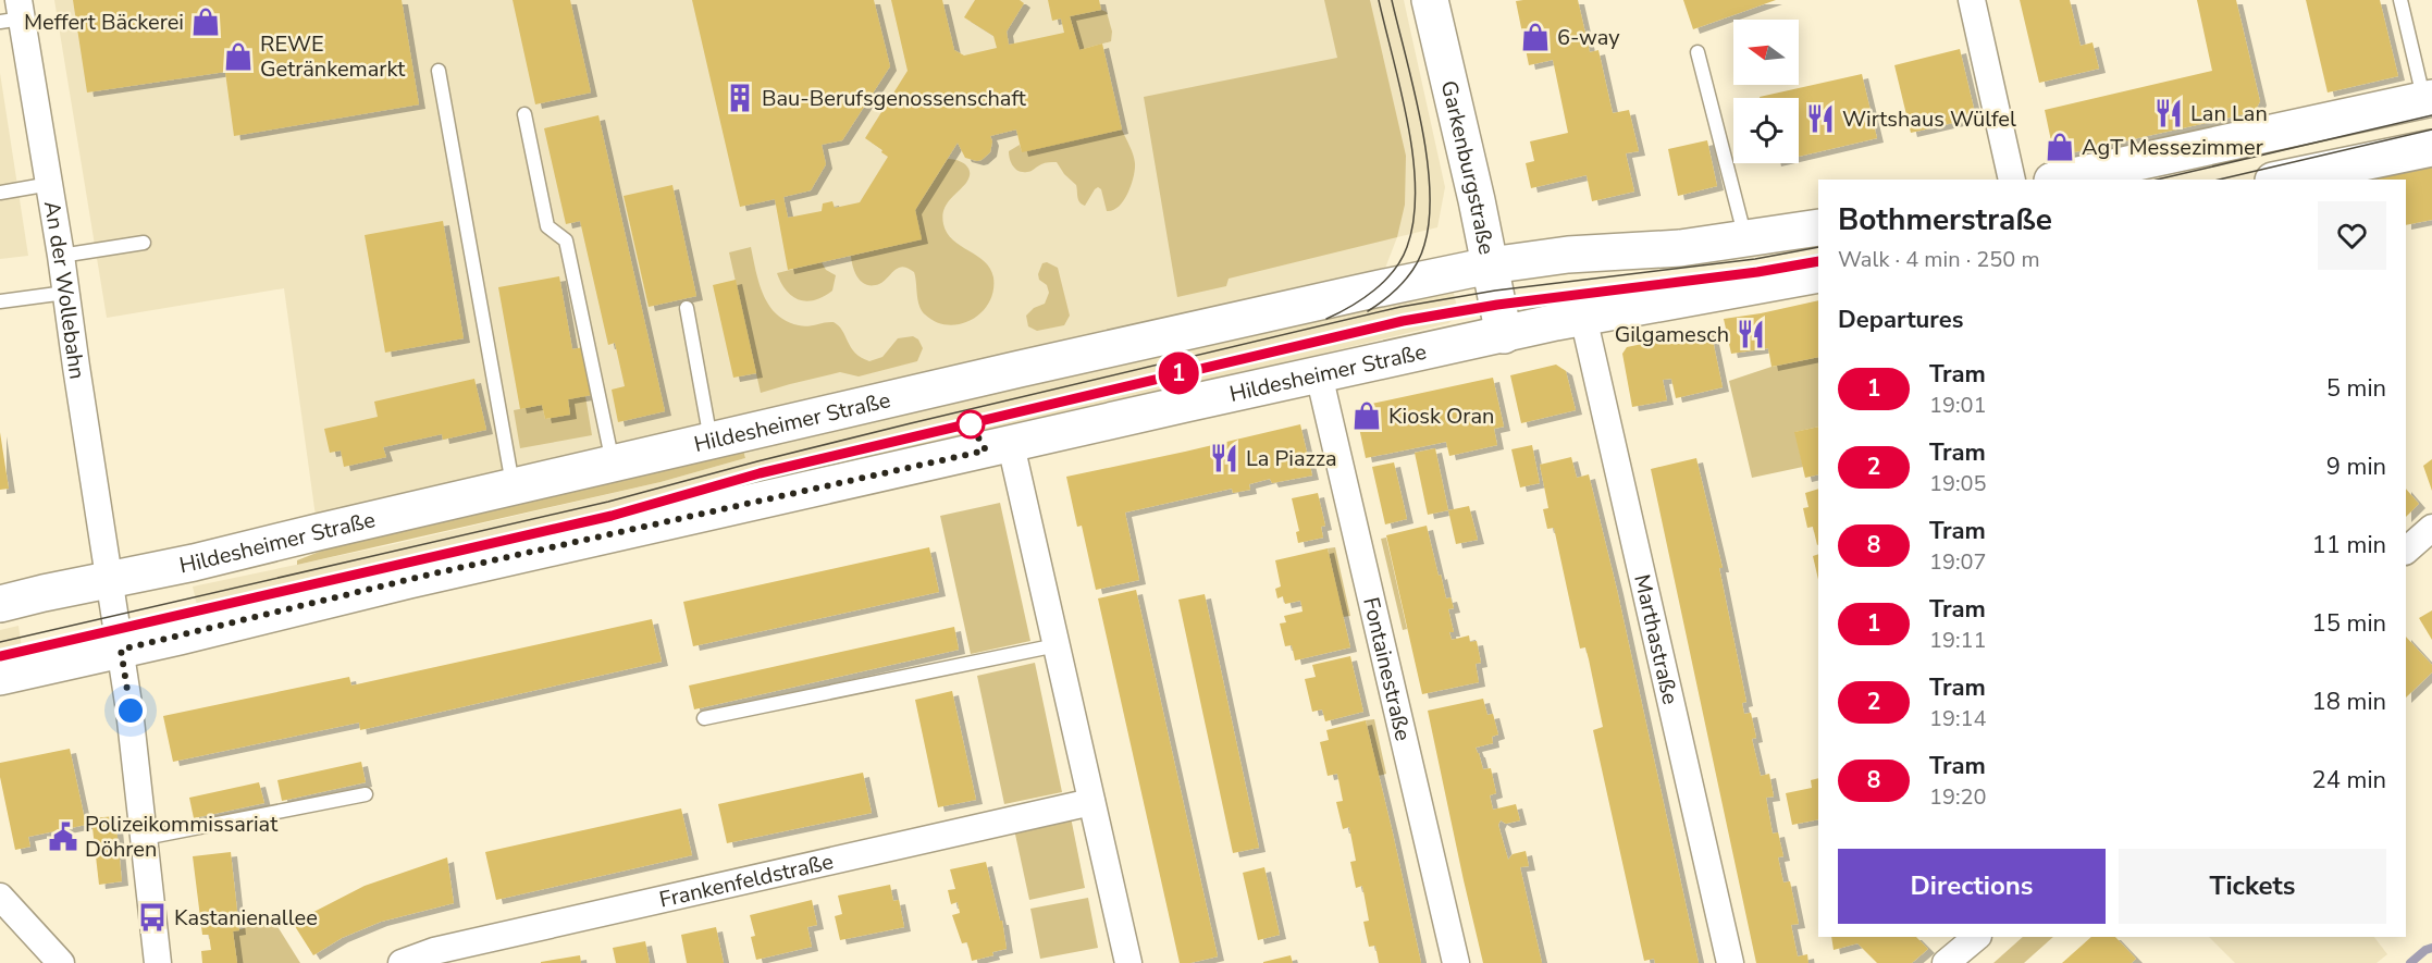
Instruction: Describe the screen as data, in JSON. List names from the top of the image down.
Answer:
{
  "streets": {
    "main road": ["Garkenburgstraße", "Hildesheimer Straße"],
    "street": [
      "An der Wollebahn",
      "Marthastraße",
      "Fontainestraße",
      "Frankenfeldstraße"
    ]
  },
  "crossings": [
    ["Garkenburgstraße", "Hildesheimer Straße"],
    ["An der Wollebahn", "Hildesheimer Straße"],
    ["Hildesheimer Straße", "Marthastraße"],
    ["Hildesheimer Straße", "Fontainestraße"]
  ],
  "places": {
    "shop": [
      "Meffert Bäckerei",
      "6-way",
      "REWE Getränkemarkt",
      "AgT Messezimmer",
      "Kiosk Oran"
    ],
    "building": ["Bau-Berufsgenossenschaft"],
    "restaurant": [
      "Lan Lan",
      "Wirtshaus Wülfel",
      "Gilgamesch",
      "La Piazza"
    ],
    "public building": ["Polizeikommissariat Döhren"],
    "bus stop": ["Kastanienallee"]
  },
  "lines": ["tram line 1"],
  "north": "left",
  "page": {
    "on_map": "1",
    "heading": [
      ["Bothmerstraße", "Walk · 4 min · 250 m"],
      "Departures"
    ],
    "list": [
      {
        "mark": "1",
        "name": "Tram",
        "note": "19:01",
        "value": "5 min"
      },
      {
        "mark": "2",
        "name": "Tram",
        "note": "19:05",
        "value": "9 min"
      },
      {
        "mark": "8",
        "name": "Tram",
        "note": "19:07",
        "value": "11 min"
      },
      {
        "mark": "1",
        "name": "Tram",
        "note": "19:11",
        "value": "15 min"
      },
      {
        "mark": "2",
        "name": "Tram",
        "note": "19:14",
        "value": "18 min"
      },
      {
        "mark": "8",
        "name": "Tram",
        "note": "19:20",
        "value": "24 min"
      }
    ],
    "buttons": ["Directions", "Tickets"]
  }
}
